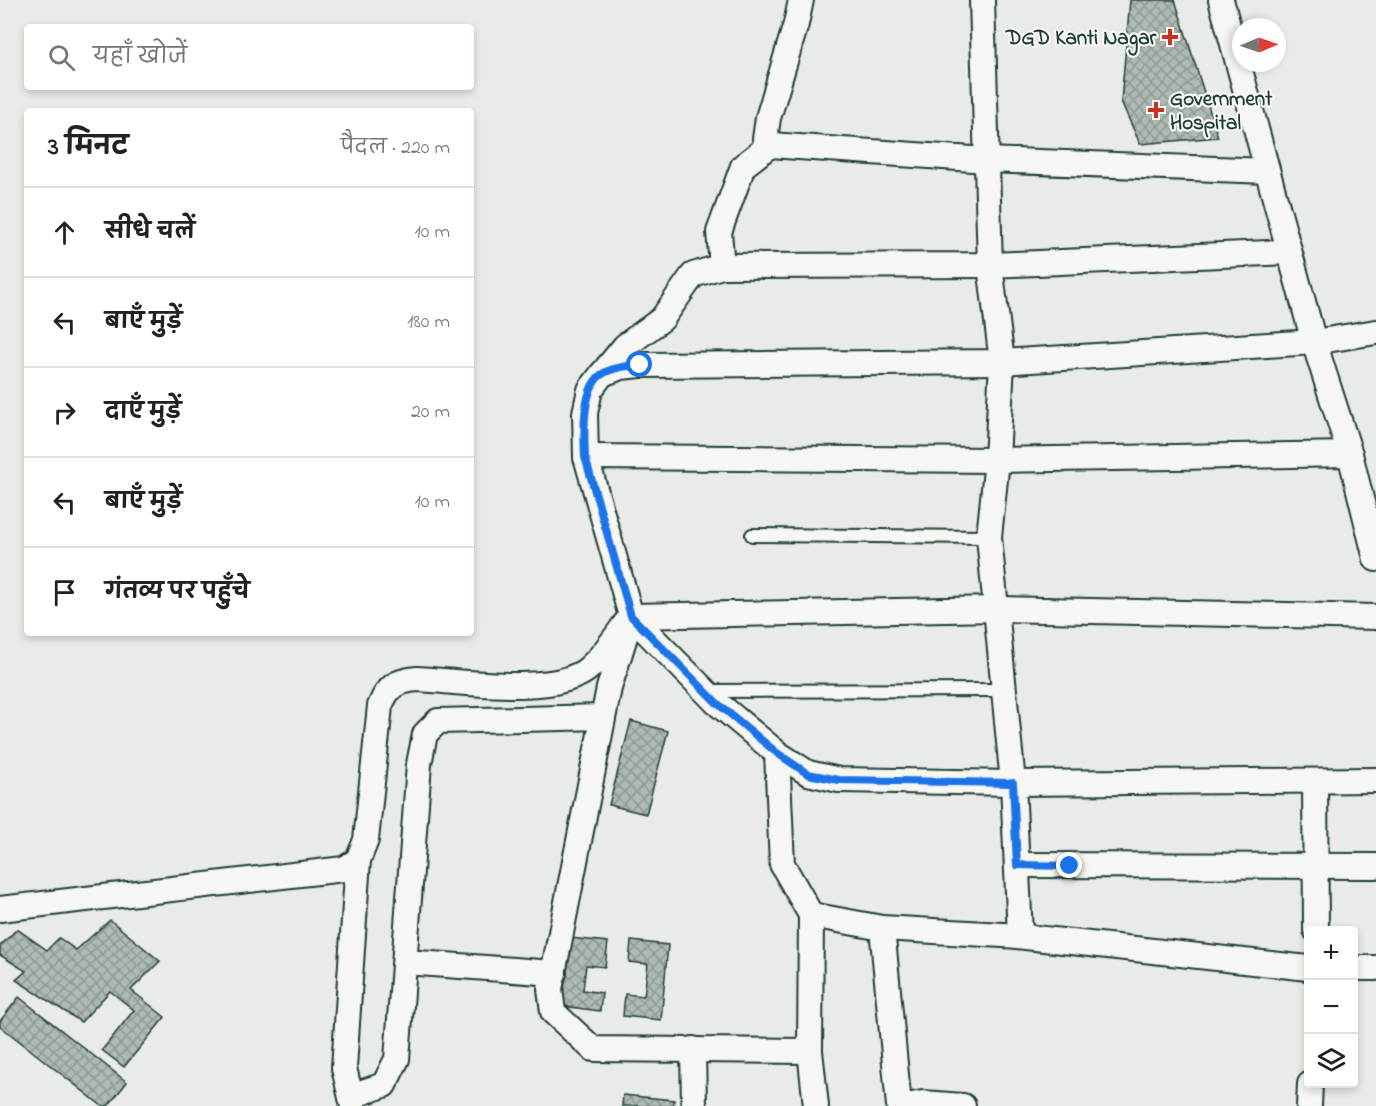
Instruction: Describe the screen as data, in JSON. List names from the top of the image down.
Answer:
{
  "places": {
    "health": ["DGD Kanti Nagar", "Government Hospital"]
  },
  "north": "right",
  "page": {
    "search": "यहाँ खोजें",
    "heading": ["3 मिनट", "पैदल · 220 m"],
    "list": [
      ["सीधे चलें", "10 m"],
      ["बाएँ मुड़ें", "180 m"],
      ["दाएँ मुड़ें", "20 m"],
      ["बाएँ मुड़ें", "10 m"],
      "गंतव्य पर पहुँचे"
    ],
    "map_buttons": ["+", "−"]
  }
}
